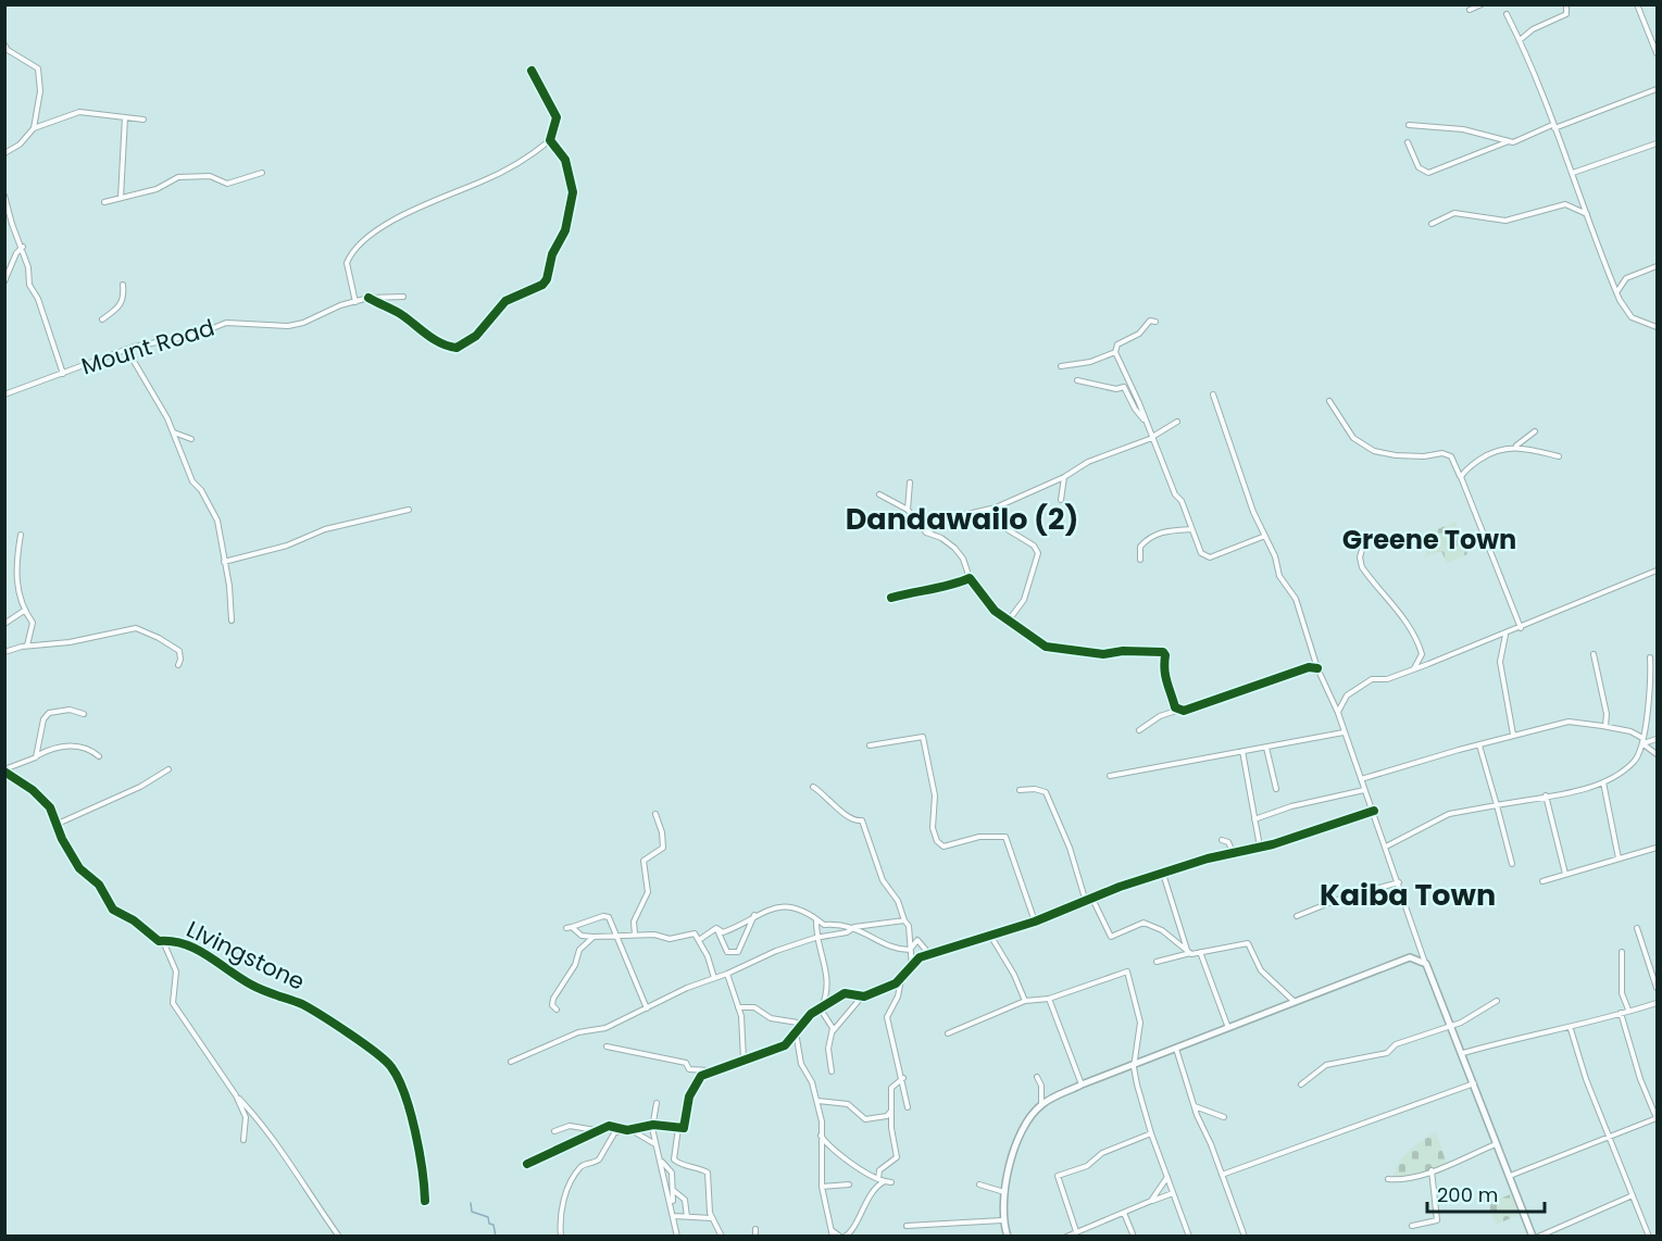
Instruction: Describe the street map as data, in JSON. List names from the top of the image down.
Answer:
{
  "streets": {
    "street": ["Mount Road", "LIvingstone"]
  },
  "districts": ["Dandawailo (2)", "Greene Town", "Kaiba Town"],
  "scale_bar": "200 m"
}
